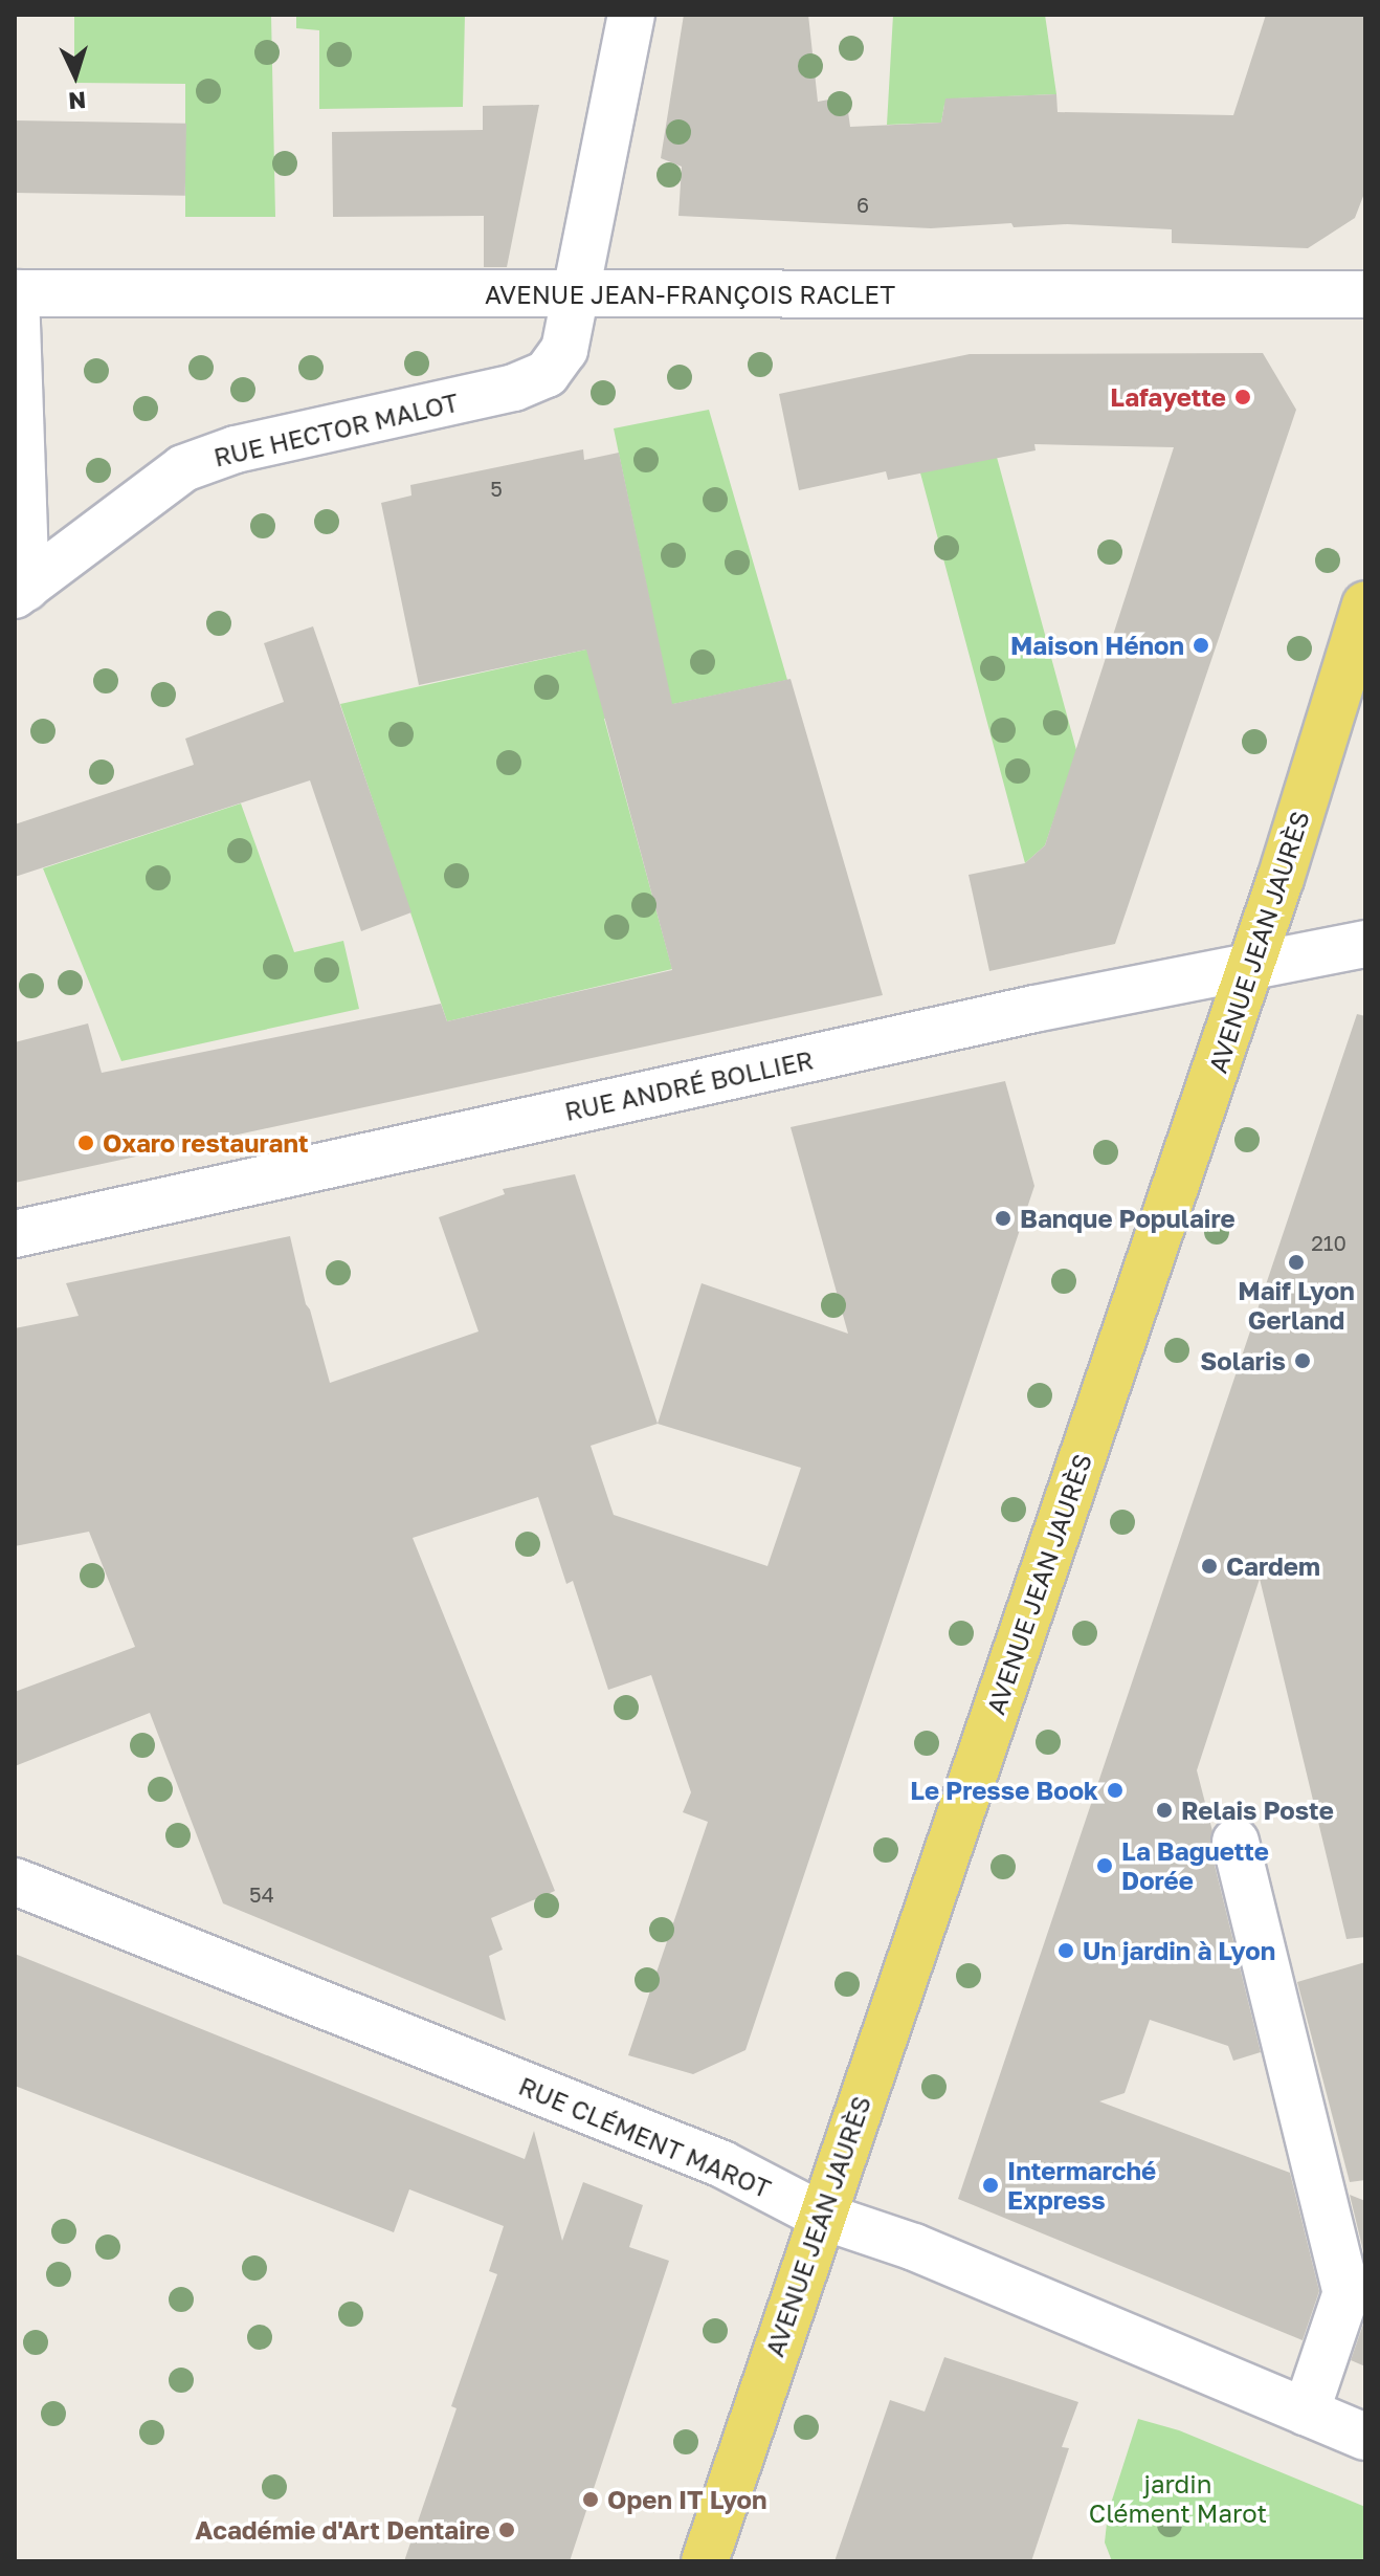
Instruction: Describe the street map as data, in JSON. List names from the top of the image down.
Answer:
{
  "streets": {
    "main road": ["AVENUE JEAN JAURÈS"],
    "street": [
      "AVENUE JEAN-FRANÇOIS RACLET",
      "RUE HECTOR MALOT",
      "RUE ANDRÉ BOLLIER",
      "RUE CLÉMENT MAROT"
    ]
  },
  "crossings": [
    ["AVENUE JEAN-FRANÇOIS RACLET", "RUE HECTOR MALOT"],
    ["AVENUE JEAN JAURÈS", "RUE ANDRÉ BOLLIER"],
    ["AVENUE JEAN JAURÈS", "RUE CLÉMENT MAROT"]
  ],
  "parks": ["jardin Clément Marot"],
  "places": [
    "Lafayette",
    "Maison Hénon",
    "Oxaro restaurant",
    "Banque Populaire",
    "Maif Lyon Gerland",
    "Solaris",
    "Cardem",
    "Le Presse Book",
    "Relais Poste",
    "La Baguette Dorée",
    "Un jardin à Lyon",
    "Intermarché Express",
    "Open IT Lyon",
    "Académie d'Art Dentaire"
  ],
  "house_numbers": [
    "6",
    "5",
    "210",
    "54"
  ],
  "north": "bottom"
}
